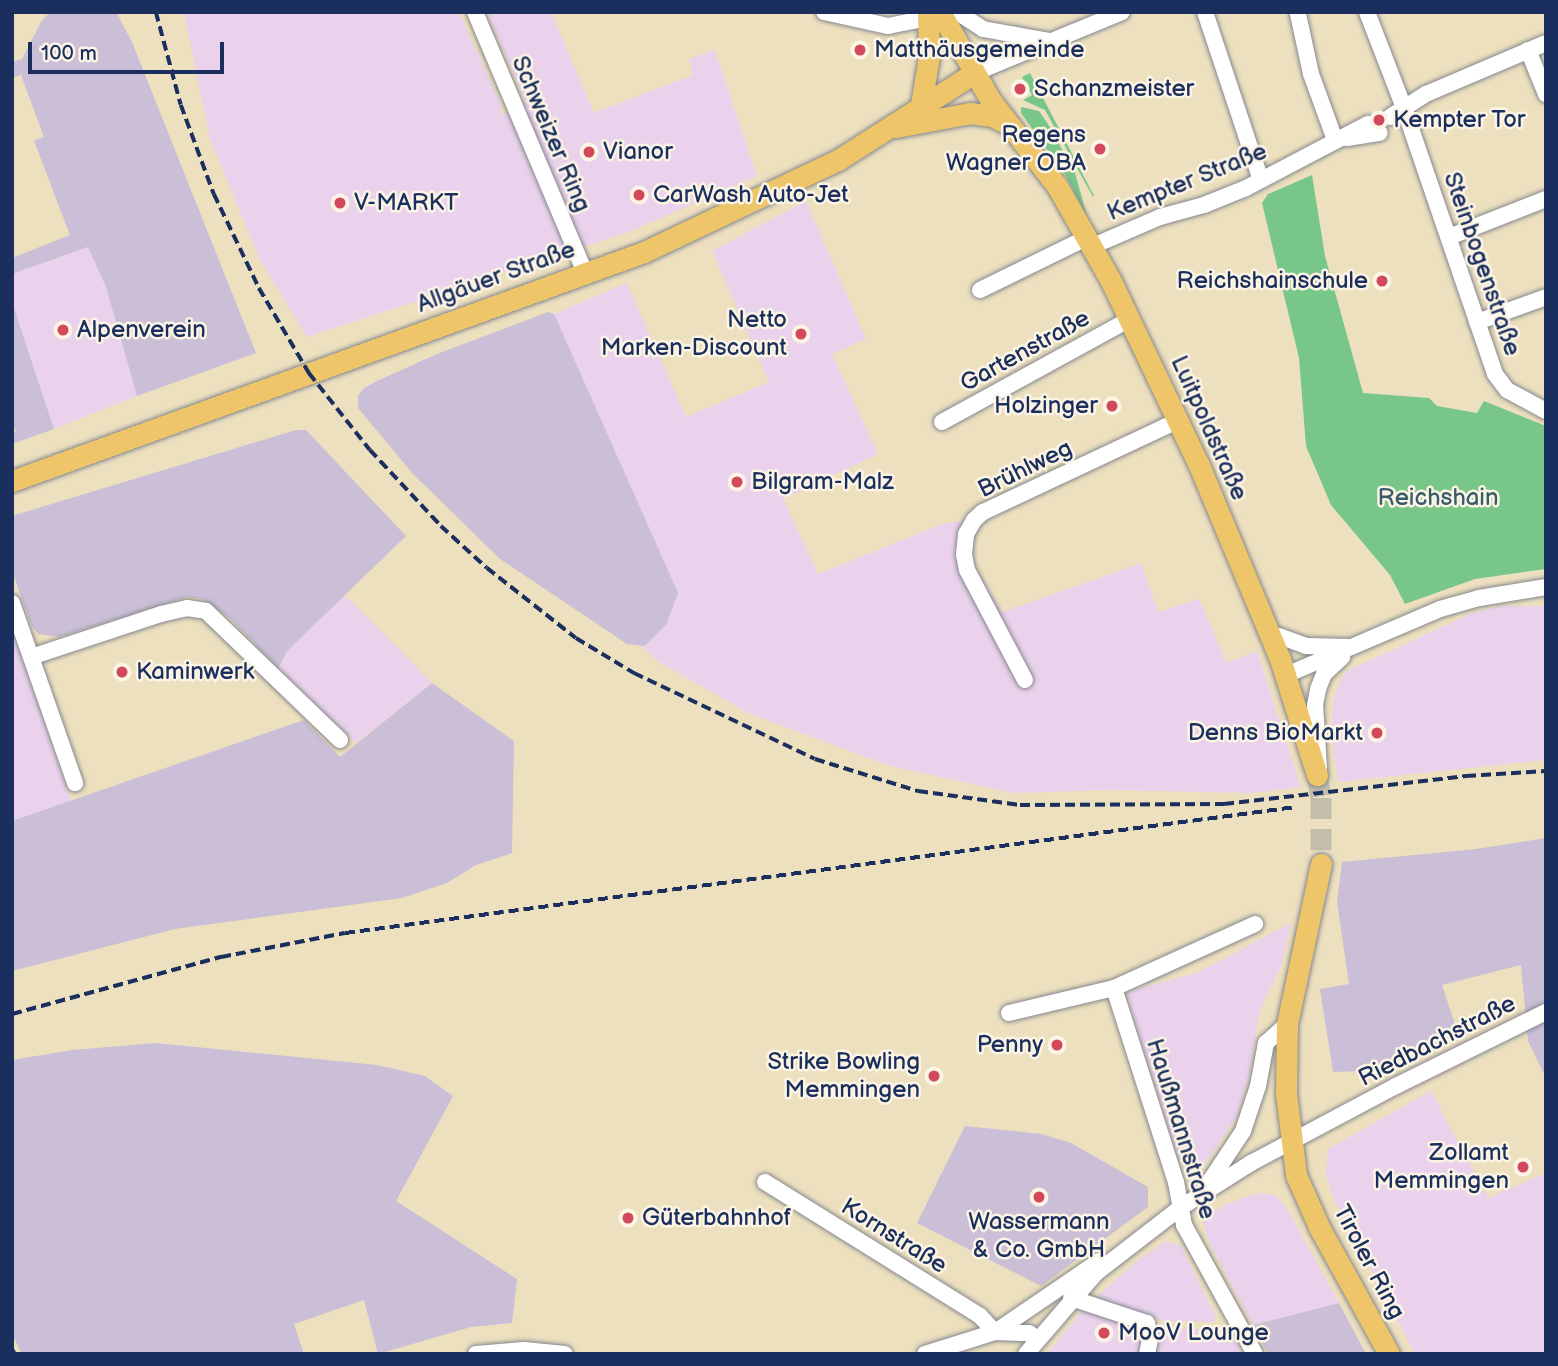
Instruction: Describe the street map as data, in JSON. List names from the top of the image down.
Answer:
{
  "streets": {
    "main road": ["Allgäuer Straße", "Luitpoldstraße", "Tiroler Ring"],
    "street": [
      "Schweizer Ring",
      "Kempter Straße",
      "Steinbogenstraße",
      "Gartenstraße",
      "Brühlweg",
      "Riedbachstraße",
      "Haußmannstraße",
      "Kornstraße"
    ]
  },
  "crossings": [
    ["Schweizer Ring", "Allgäuer Straße"],
    ["Kempter Straße", "Steinbogenstraße"],
    ["Kempter Straße", "Luitpoldstraße"],
    ["Allgäuer Straße", "Luitpoldstraße"],
    ["Gartenstraße", "Luitpoldstraße"],
    ["Luitpoldstraße", "Brühlweg"],
    ["Riedbachstraße", "Tiroler Ring"]
  ],
  "parks": ["Reichshain"],
  "places": [
    "Matthäusgemeinde",
    "Schanzmeister",
    "Kempter Tor",
    "Regens Wagner OBA",
    "Vianor",
    "CarWash Auto-Jet",
    "V-MARKT",
    "Reichshainschule",
    "Alpenverein",
    "Netto Marken-Discount",
    "Holzinger",
    "Bilgram-Malz",
    "Kaminwerk",
    "Denns BioMarkt",
    "Penny",
    "Strike Bowling Memmingen",
    "Zollamt Memmingen",
    "Wassermann & Co. GmbH",
    "Güterbahnhof",
    "MooV Lounge"
  ],
  "scale_bar": "100 m"
}
